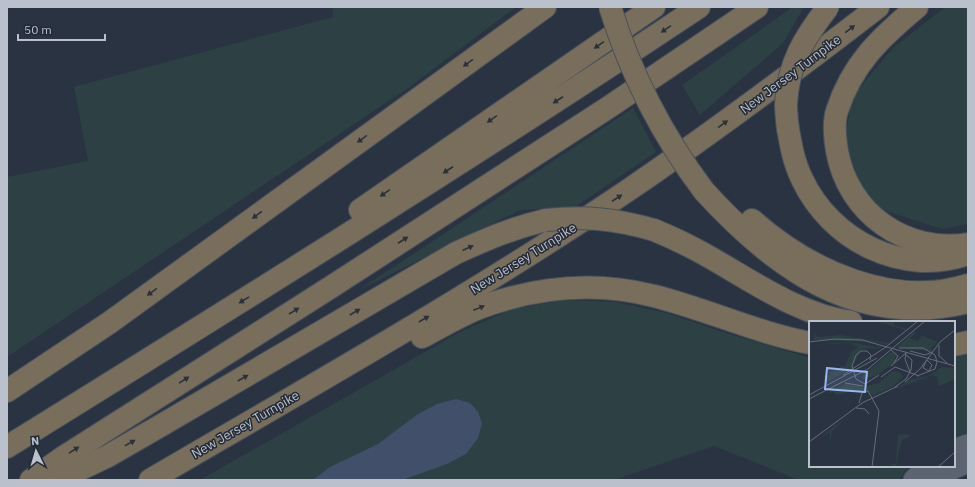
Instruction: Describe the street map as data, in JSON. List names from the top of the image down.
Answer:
{
  "streets": {
    "highway": ["New Jersey Turnpike"]
  },
  "scale_bar": "50 m",
  "north": "top"
}
